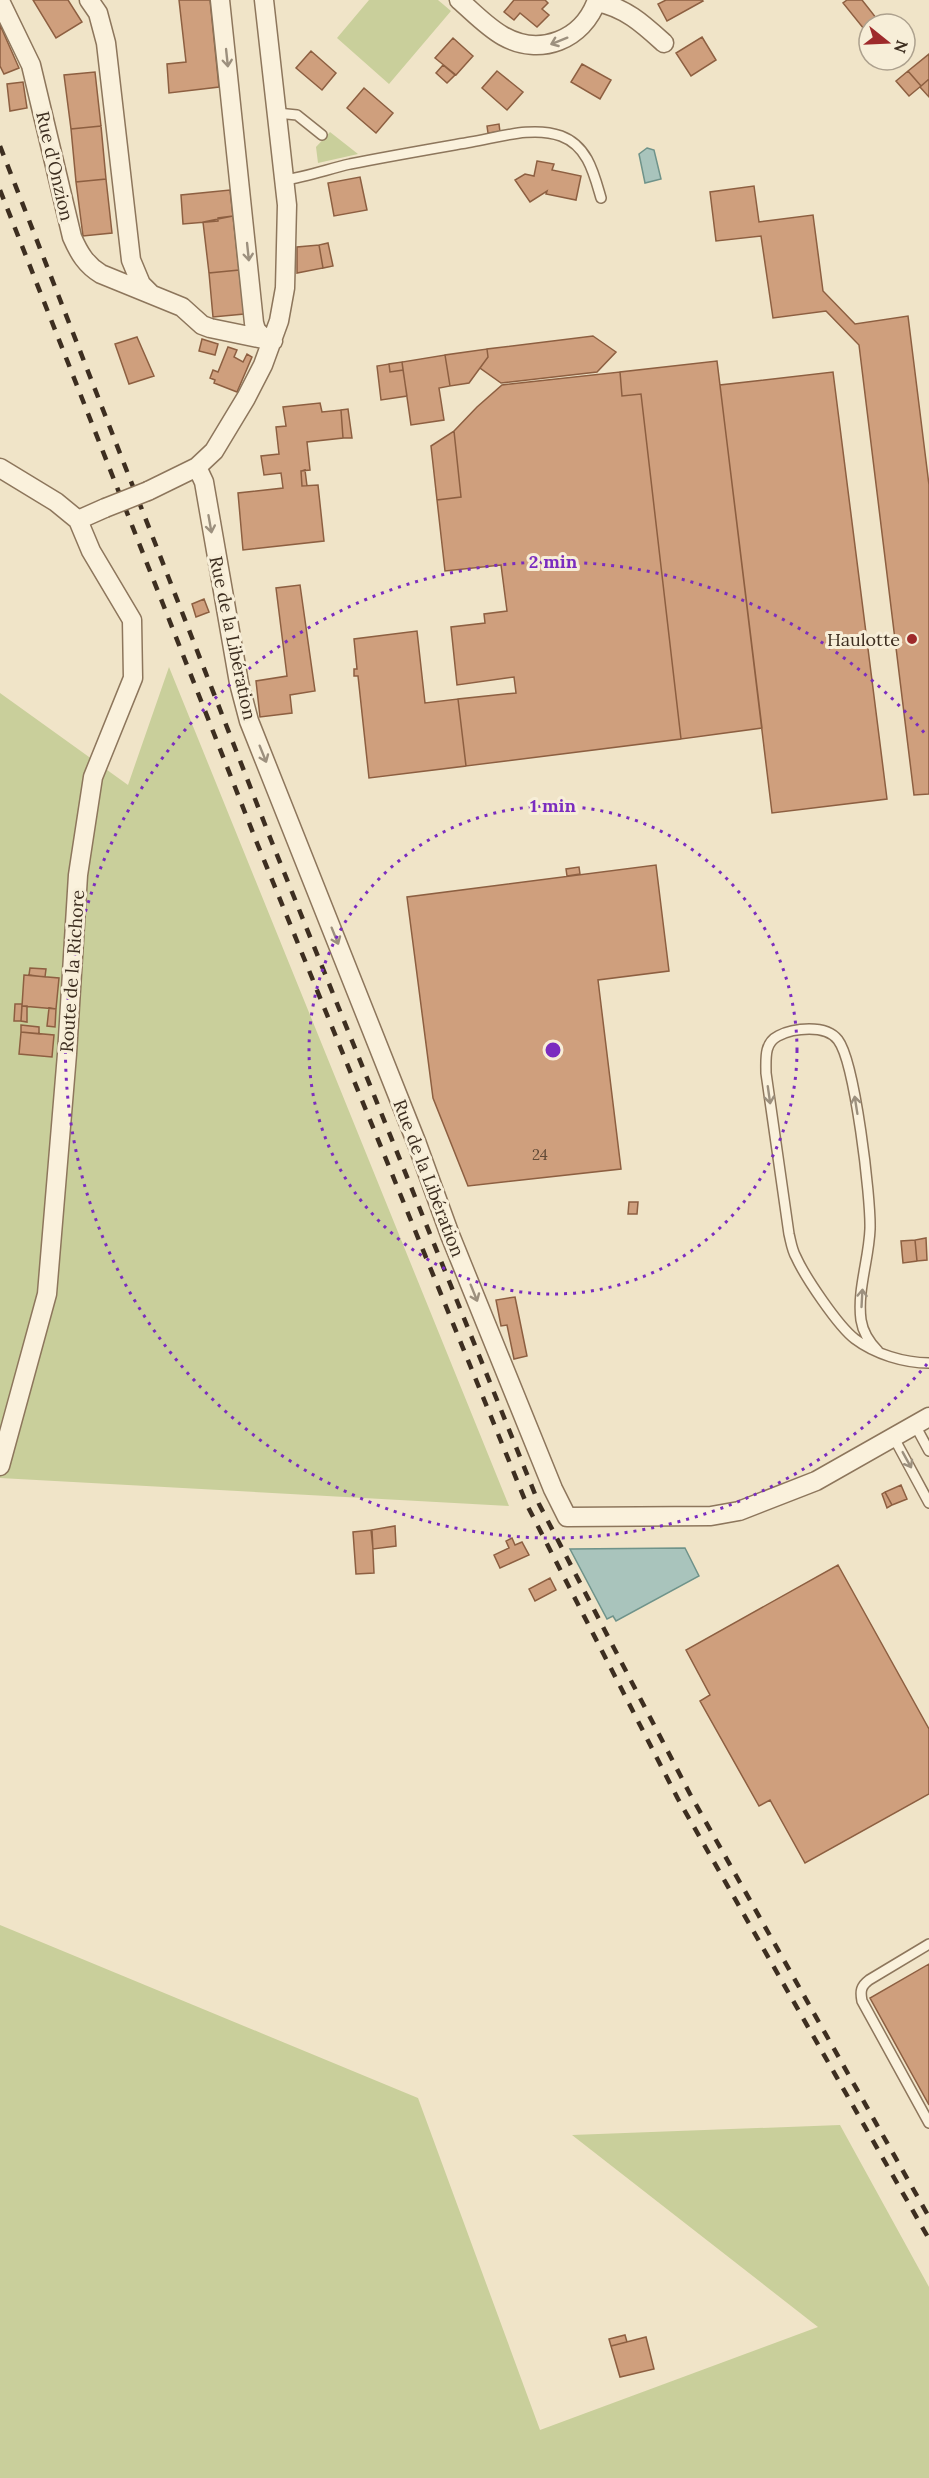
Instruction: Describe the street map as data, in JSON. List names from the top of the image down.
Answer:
{
  "streets": {
    "street": ["Rue d'Onzion", "Rue de la Libération", "Route de la Richore"]
  },
  "one_way": ["Rue de la Libération"],
  "places": ["Haulotte"],
  "house_numbers": ["24"],
  "north": "right",
  "rings": ["2 min", "1 min"]
}
